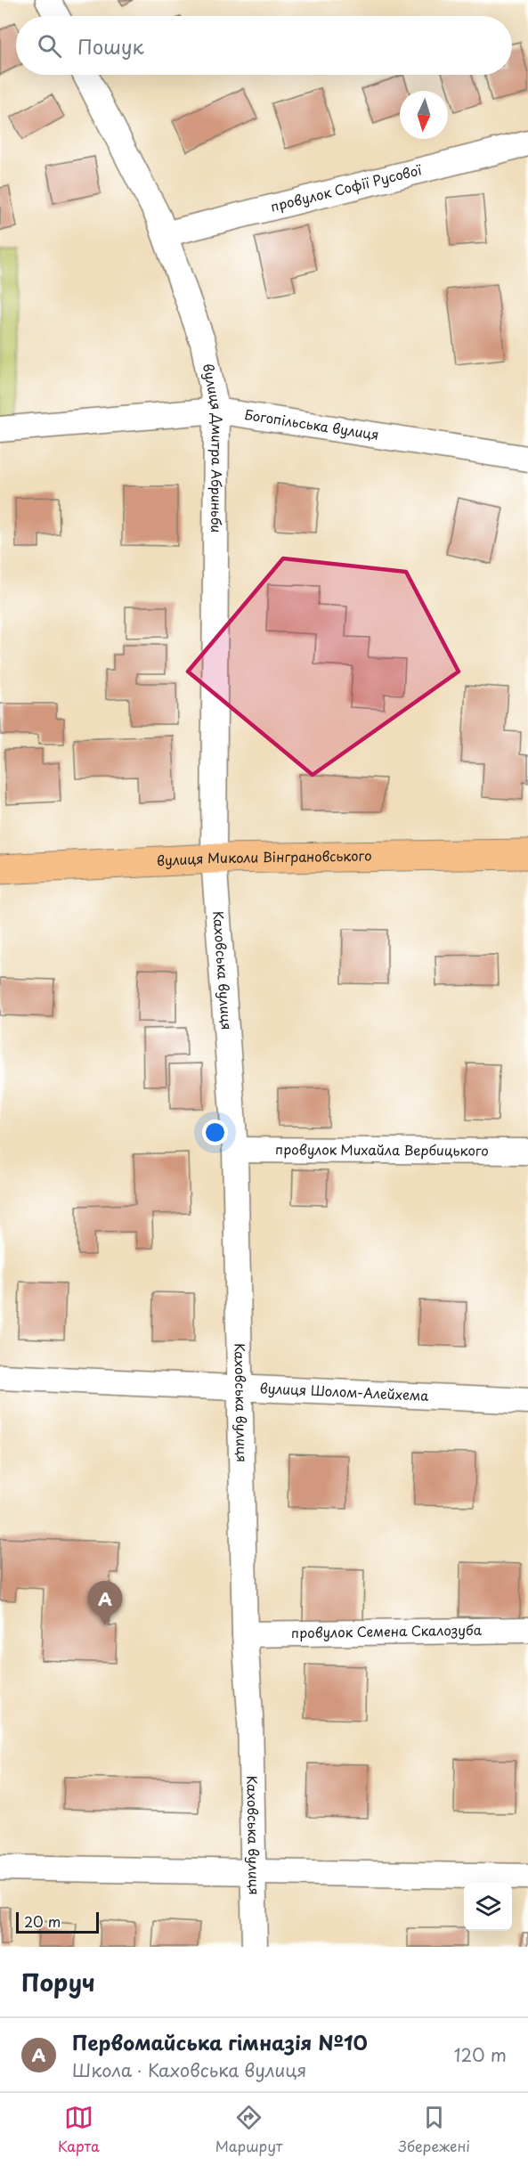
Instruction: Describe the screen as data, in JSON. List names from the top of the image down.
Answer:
{
  "streets": {
    "main road": ["вулиця Миколи Вінграновського"],
    "street": [
      "провулок Софії Русової",
      "Богопільська вулиця",
      "вулиця Дмитра Абриньби",
      "Каховська вулиця",
      "провулок Михайла Вербицького",
      "вулиця Шолом-Алейхема",
      "провулок Семена Скалозуба"
    ]
  },
  "crossings": [
    ["провулок Софії Русової", "вулиця Дмитра Абриньби"],
    ["Богопільська вулиця", "вулиця Дмитра Абриньби"],
    ["вулиця Дмитра Абриньби", "вулиця Миколи Вінграновського"],
    ["вулиця Дмитра Абриньби", "Каховська вулиця"],
    ["вулиця Миколи Вінграновського", "Каховська вулиця"],
    ["Каховська вулиця", "провулок Михайла Вербицького"],
    ["Каховська вулиця", "вулиця Шолом-Алейхема"],
    ["Каховська вулиця", "провулок Семена Скалозуба"]
  ],
  "scale_bar": "20 m",
  "north": "bottom",
  "page": {
    "search": "Пошук",
    "pins": "A",
    "scale": "20 m",
    "heading": "Поруч",
    "list": [
      {
        "mark": "A",
        "name": "Первомайська гімназія №10",
        "note": "Школа · Каховська вулиця",
        "value": "120 m"
      }
    ],
    "nav": ["Карта", "Маршрут", "Збережені"]
  }
}
